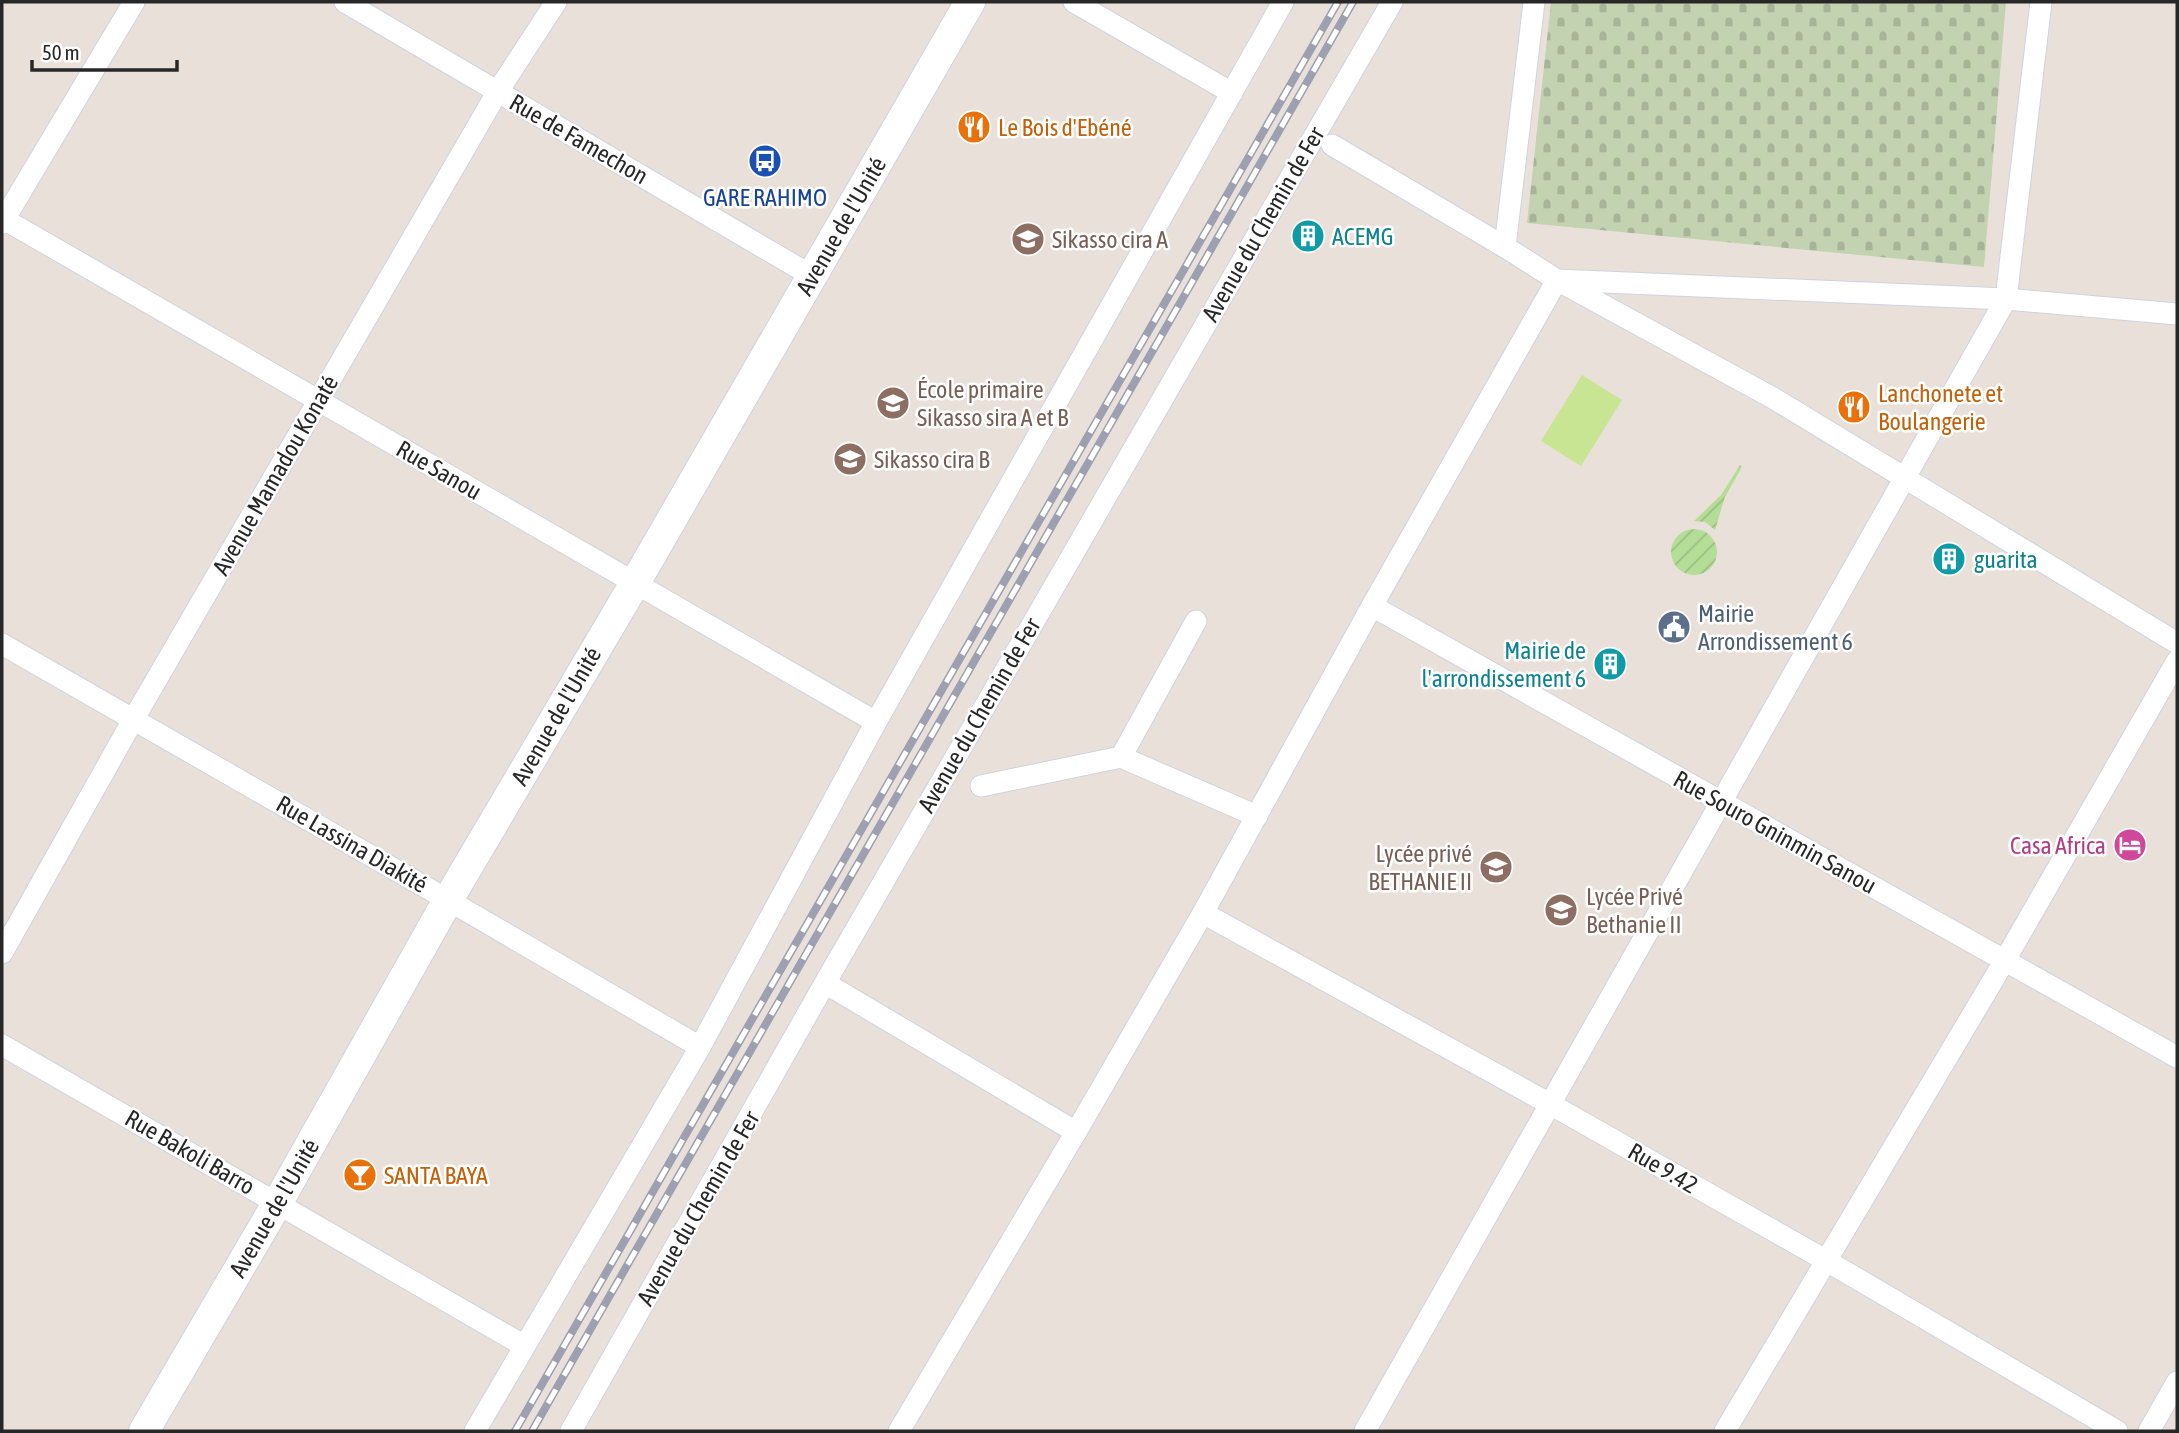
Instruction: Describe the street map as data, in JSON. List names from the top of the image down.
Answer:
{
  "streets": {
    "street": [
      "Rue de Famechon",
      "Avenue du Chemin de Fer",
      "Avenue de l'Unité",
      "Rue Sanou",
      "Avenue Mamadou Konaté",
      "Rue Souro Gninmin Sanou",
      "Rue Lassina Diakité",
      "Rue Bakoli Barro",
      "Rue 9.42"
    ]
  },
  "crossings": [
    ["Rue de Famechon", "Avenue de l'Unité"],
    ["Rue de Famechon", "Avenue Mamadou Konaté"],
    ["Avenue de l'Unité", "Rue Sanou"],
    ["Avenue de l'Unité", "Rue Lassina Diakité"],
    ["Avenue de l'Unité", "Rue Bakoli Barro"],
    ["Rue Sanou", "Avenue Mamadou Konaté"],
    ["Avenue Mamadou Konaté", "Rue Lassina Diakité"]
  ],
  "places": {
    "restaurant": ["Le Bois d'Ebéné", "Lanchonete et Boulangerie"],
    "bus stop": ["GARE RAHIMO"],
    "building": ["ACEMG", "guarita", "Mairie de l'arrondissement 6"],
    "school or university": [
      "Sikasso cira A",
      "École primaire Sikasso sira A et B",
      "Sikasso cira B",
      "Lycée privé BETHANIE II",
      "Lycée Privé Bethanie II"
    ],
    "public building": ["Mairie Arrondissement 6"],
    "hotel": ["Casa Africa"],
    "bar": ["SANTA BAYA"]
  },
  "scale_bar": "50 m"
}
